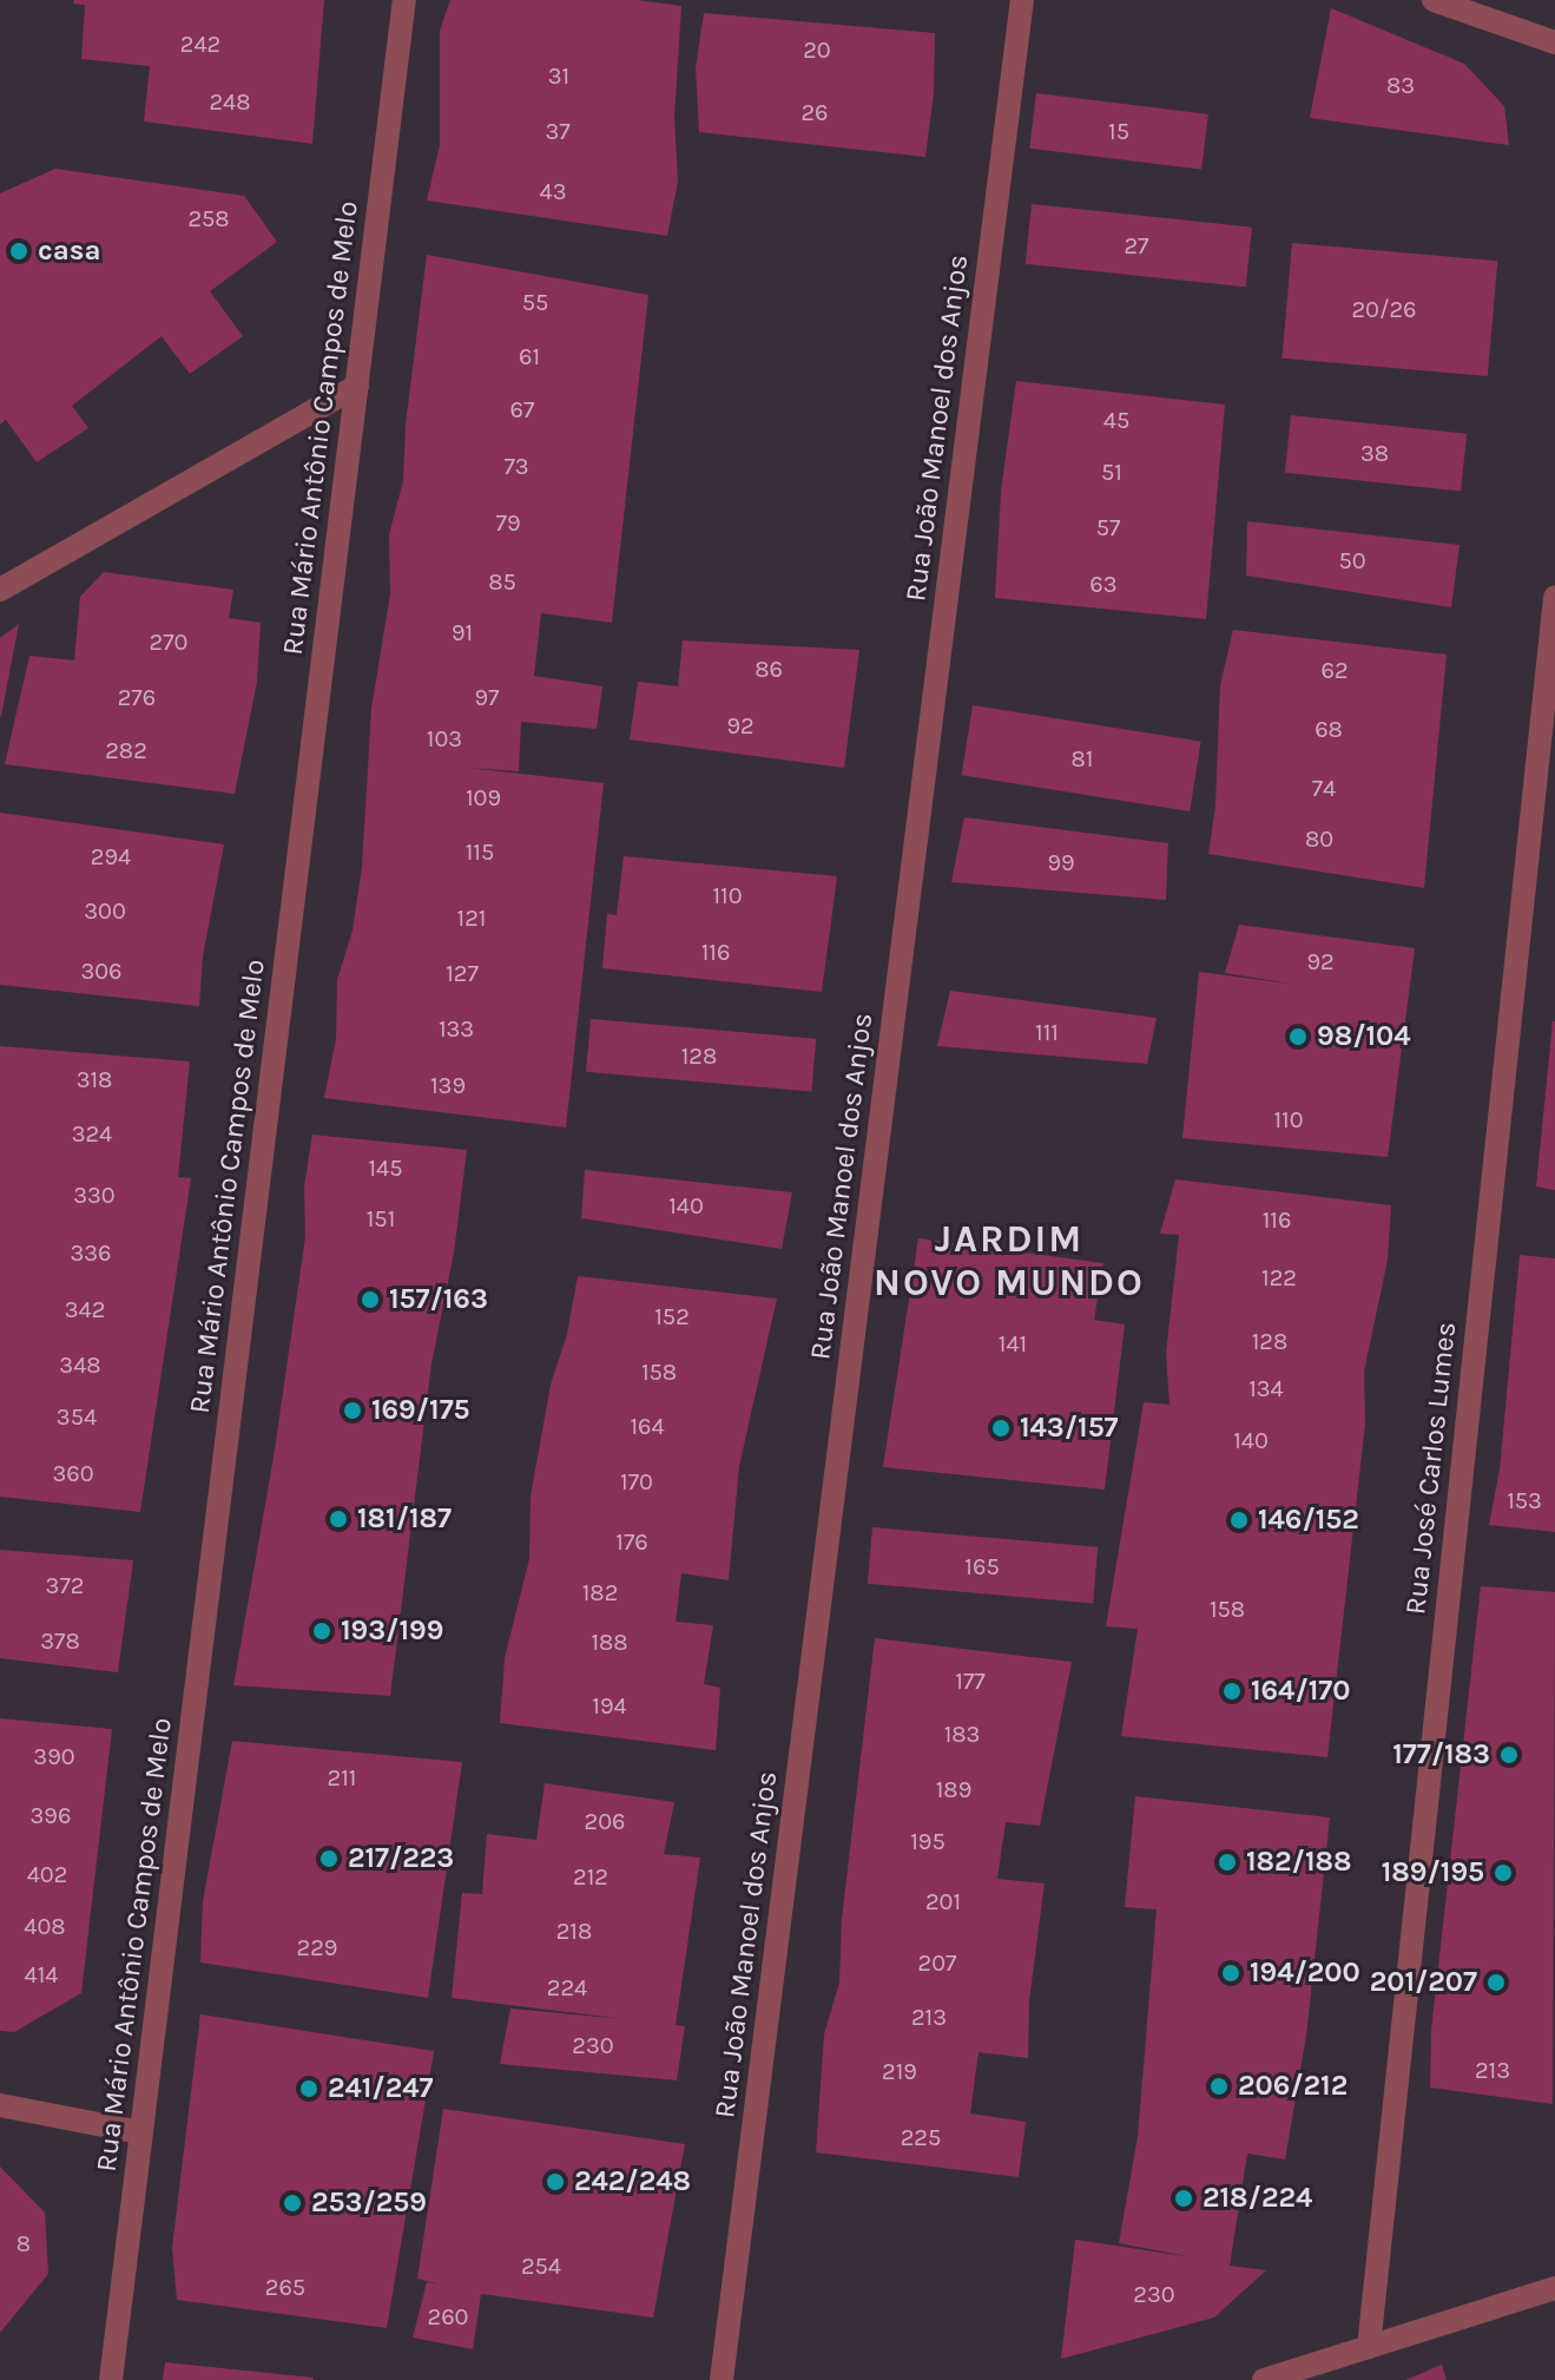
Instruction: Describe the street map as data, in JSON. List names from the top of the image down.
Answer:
{
  "streets": {
    "street": ["Rua Mário Antônio Campos de Melo", "Rua João Manoel dos Anjos", "Rua José Carlos Lumes"]
  },
  "districts": ["JARDIM NOVO MUNDO"],
  "places": [
    "casa",
    "98/104",
    "157/163",
    "169/175",
    "143/157",
    "181/187",
    "146/152",
    "193/199",
    "164/170",
    "177/183",
    "217/223",
    "182/188",
    "189/195",
    "194/200",
    "201/207",
    "206/212",
    "241/247",
    "242/248",
    "218/224",
    "253/259"
  ],
  "house_numbers": [
    "242",
    "20",
    "31",
    "83",
    "248",
    "26",
    "37",
    "15",
    "43",
    "258",
    "27",
    "55",
    "20/26",
    "61",
    "67",
    "45",
    "38",
    "73",
    "51",
    "79",
    "57",
    "50",
    "85",
    "63",
    "91",
    "270",
    "86",
    "62",
    "276",
    "97",
    "92",
    "68",
    "103",
    "282",
    "81",
    "74",
    "109",
    "80",
    "115",
    "294",
    "99",
    "110",
    "300",
    "121",
    "116",
    "92",
    "306",
    "127",
    "133",
    "111",
    "128",
    "318",
    "139",
    "110",
    "324",
    "145",
    "330",
    "140",
    "151",
    "116",
    "336",
    "122",
    "342",
    "152",
    "128",
    "141",
    "348",
    "158",
    "134",
    "354",
    "164",
    "140",
    "360",
    "170",
    "153",
    "176",
    "165",
    "372",
    "182",
    "158",
    "378",
    "188",
    "177",
    "194",
    "183",
    "390",
    "211",
    "189",
    "396",
    "206",
    "195",
    "402",
    "212",
    "201",
    "408",
    "218",
    "229",
    "207",
    "414",
    "224",
    "213",
    "230",
    "213",
    "219",
    "225",
    "8",
    "254",
    "265",
    "230",
    "260"
  ]
}
